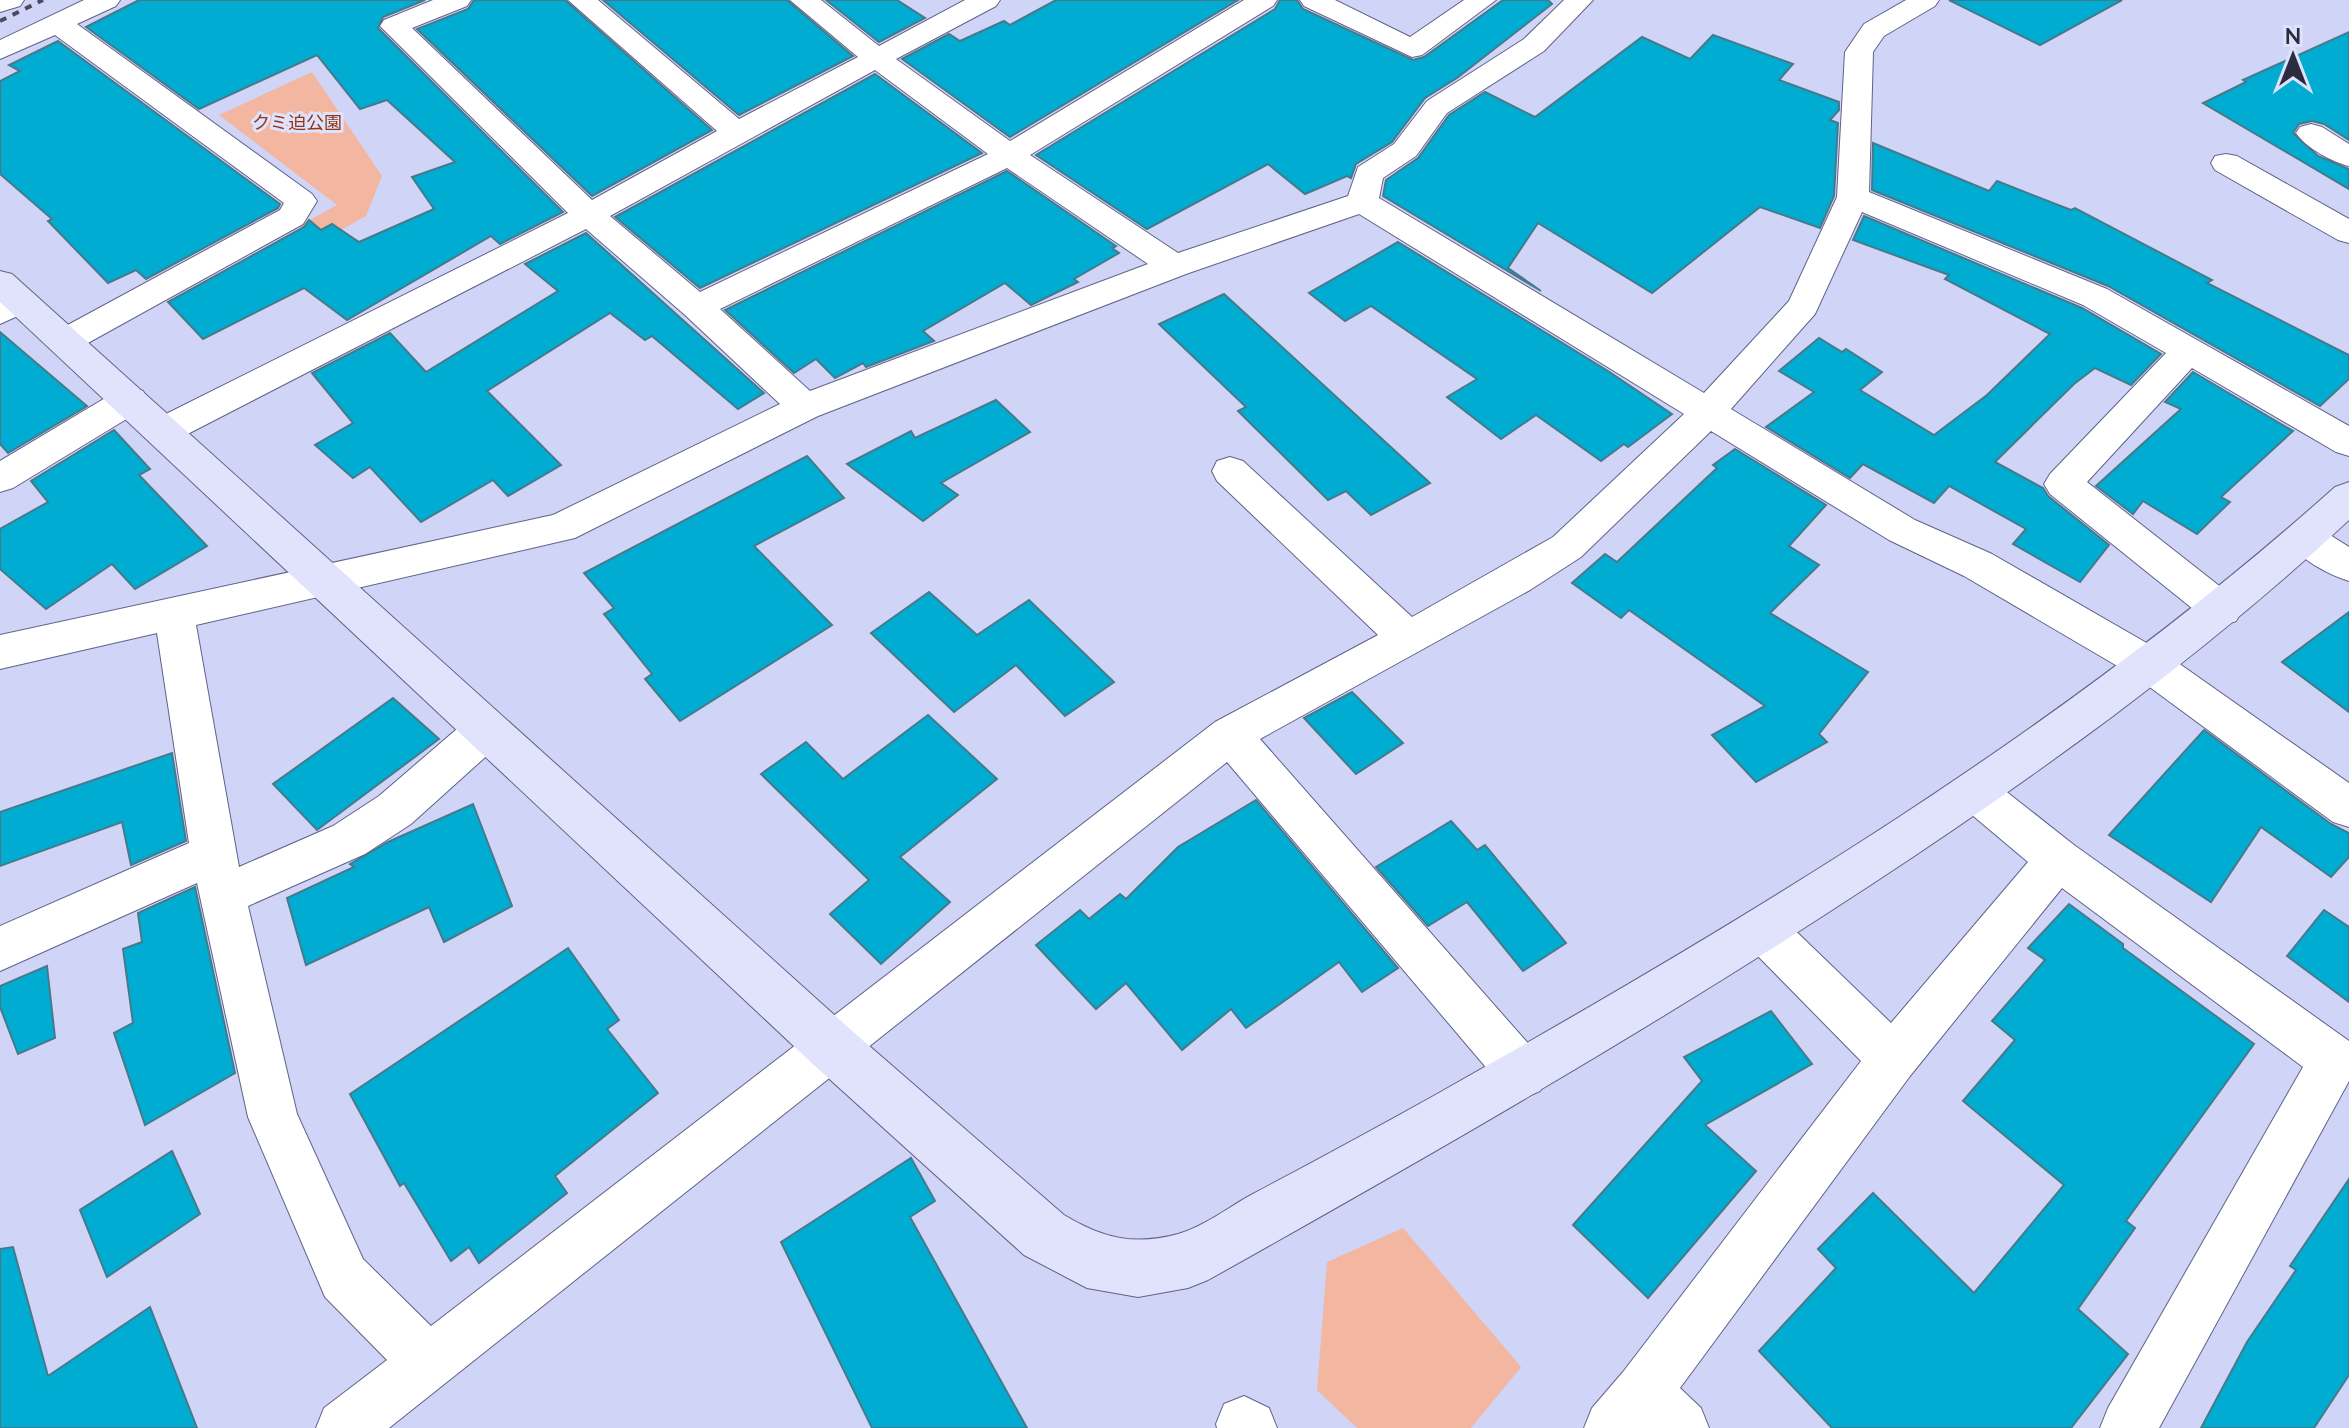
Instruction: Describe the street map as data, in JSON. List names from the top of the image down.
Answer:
{
  "parks": ["クミ迫公園"],
  "north": "top"
}
